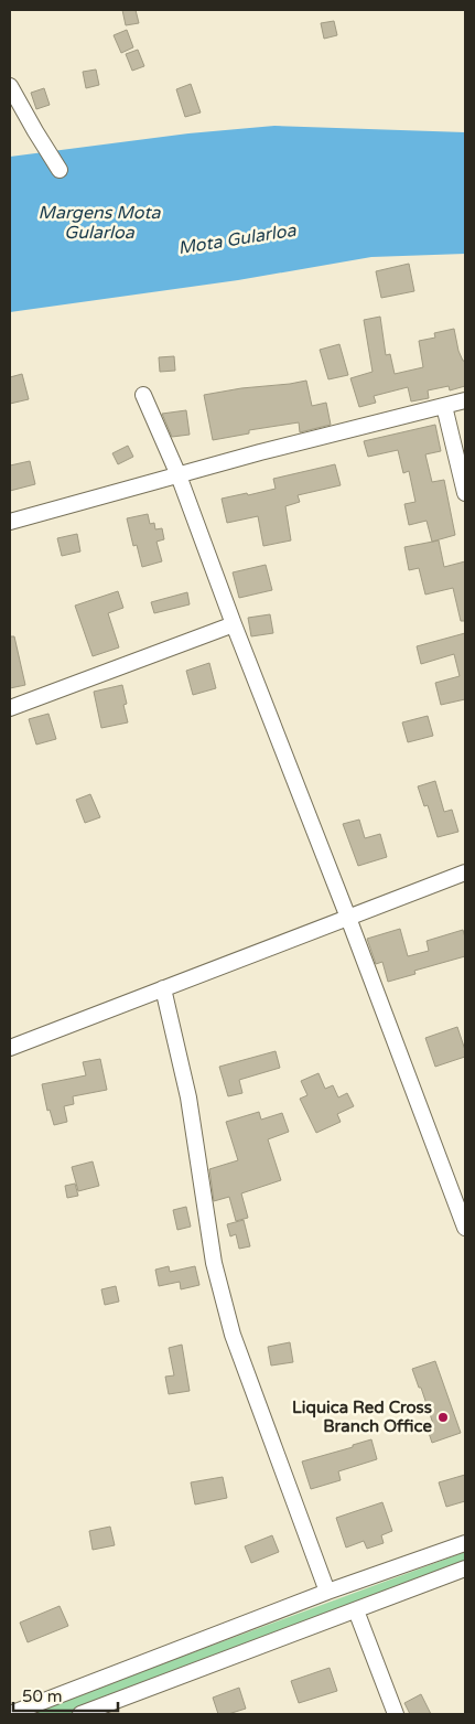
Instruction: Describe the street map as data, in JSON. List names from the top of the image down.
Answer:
{
  "water": ["Margens Mota Gularloa", "Mota Gularloa"],
  "places": ["Liquica Red Cross Branch Office"],
  "scale_bar": "50 m"
}
